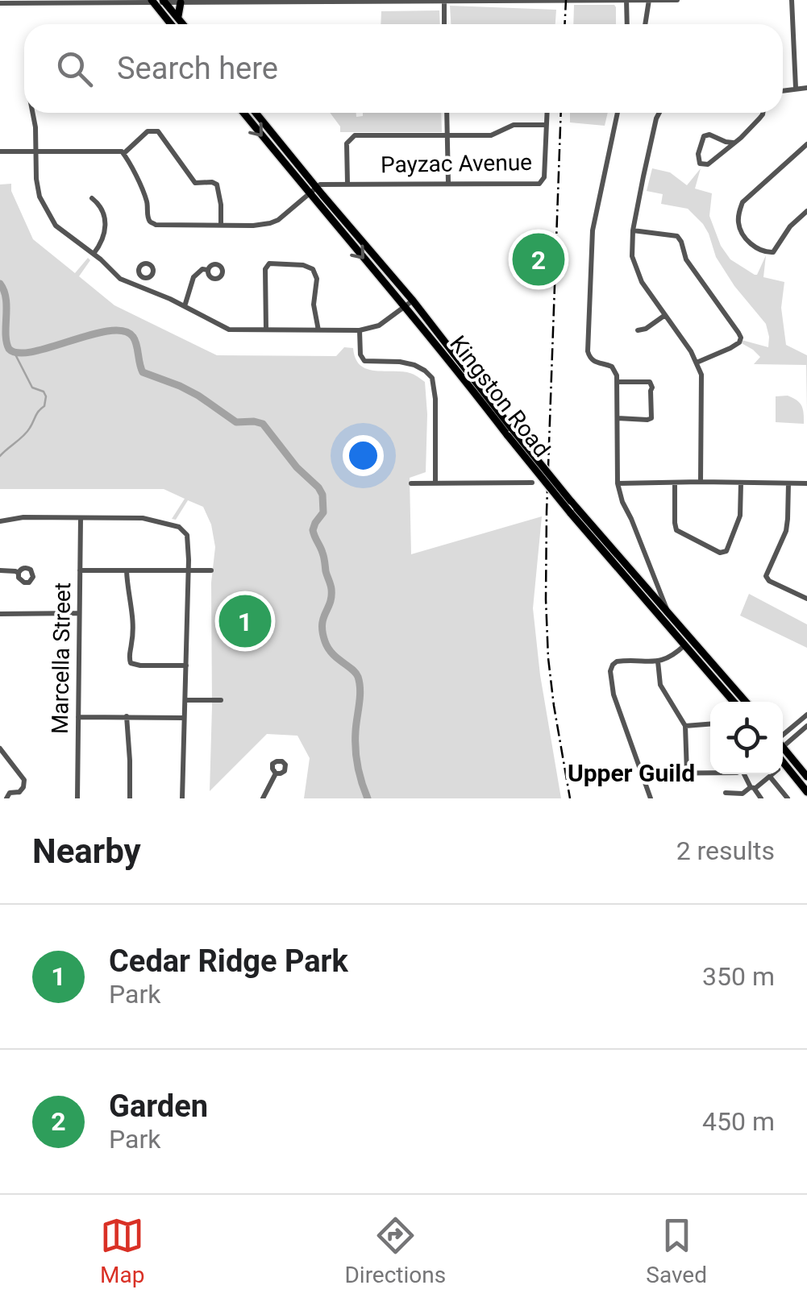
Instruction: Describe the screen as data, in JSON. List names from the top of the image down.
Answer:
{
  "streets": {
    "main road": ["Kingston Road"],
    "street": ["Payzac Avenue", "Marcella Street"]
  },
  "crossings": [
    ["Payzac Avenue", "Kingston Road"]
  ],
  "districts": ["Upper Guild"],
  "page": {
    "search": "Search here",
    "pins": ["2", "1"],
    "heading": ["Nearby", "2 results"],
    "list": [
      {
        "mark": "1",
        "name": "Cedar Ridge Park",
        "note": "Park",
        "value": "350 m"
      },
      {
        "mark": "2",
        "name": "Garden",
        "note": "Park",
        "value": "450 m"
      }
    ],
    "nav": ["Map", "Directions", "Saved"]
  }
}
